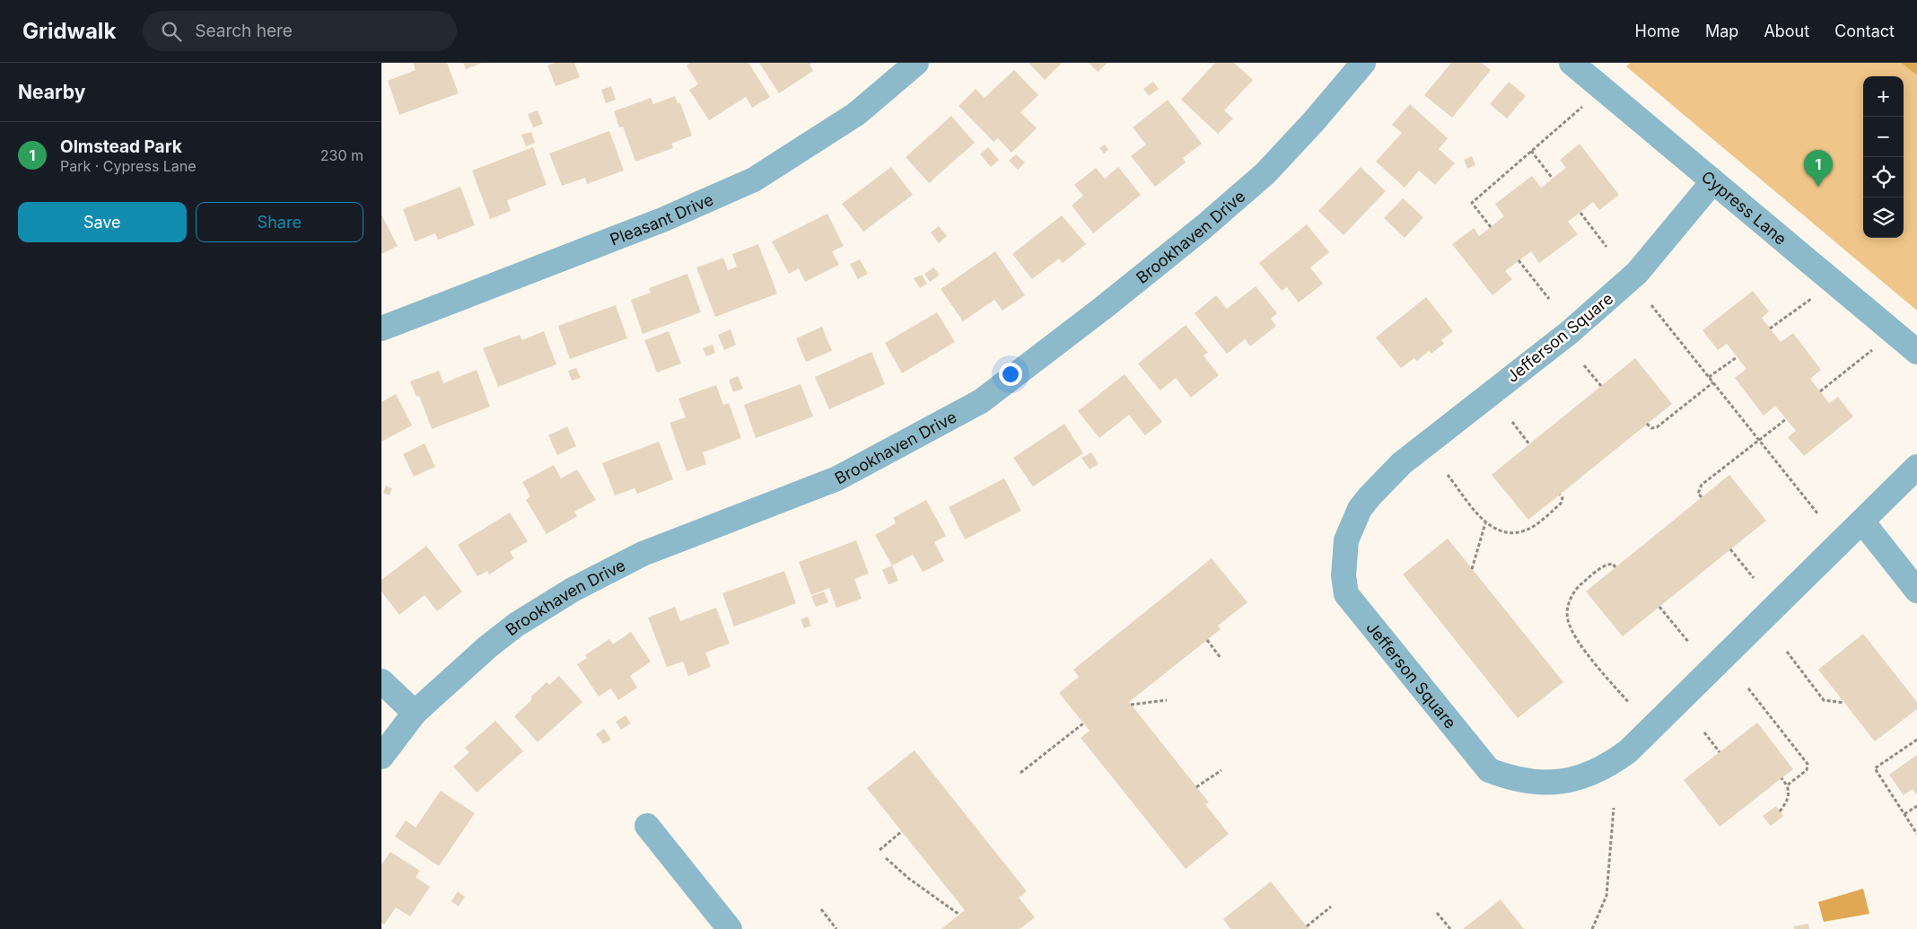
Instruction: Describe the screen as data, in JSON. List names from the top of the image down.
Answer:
{
  "streets": {
    "street": [
      "Cypress Lane",
      "Pleasant Drive",
      "Brookhaven Drive",
      "Jefferson Square"
    ]
  },
  "crossings": [
    ["Cypress Lane", "Jefferson Square"]
  ],
  "page": {
    "header": "Gridwalk",
    "search": "Search here",
    "nav": [
      "Home",
      "Map",
      "About",
      "Contact"
    ],
    "heading": "Nearby",
    "map_buttons": ["+", "−"],
    "list": [
      {
        "mark": "1",
        "name": "Olmstead Park",
        "note": "Park · Cypress Lane",
        "value": "230 m"
      }
    ],
    "pins": "1",
    "buttons": ["Save", "Share"]
  }
}
